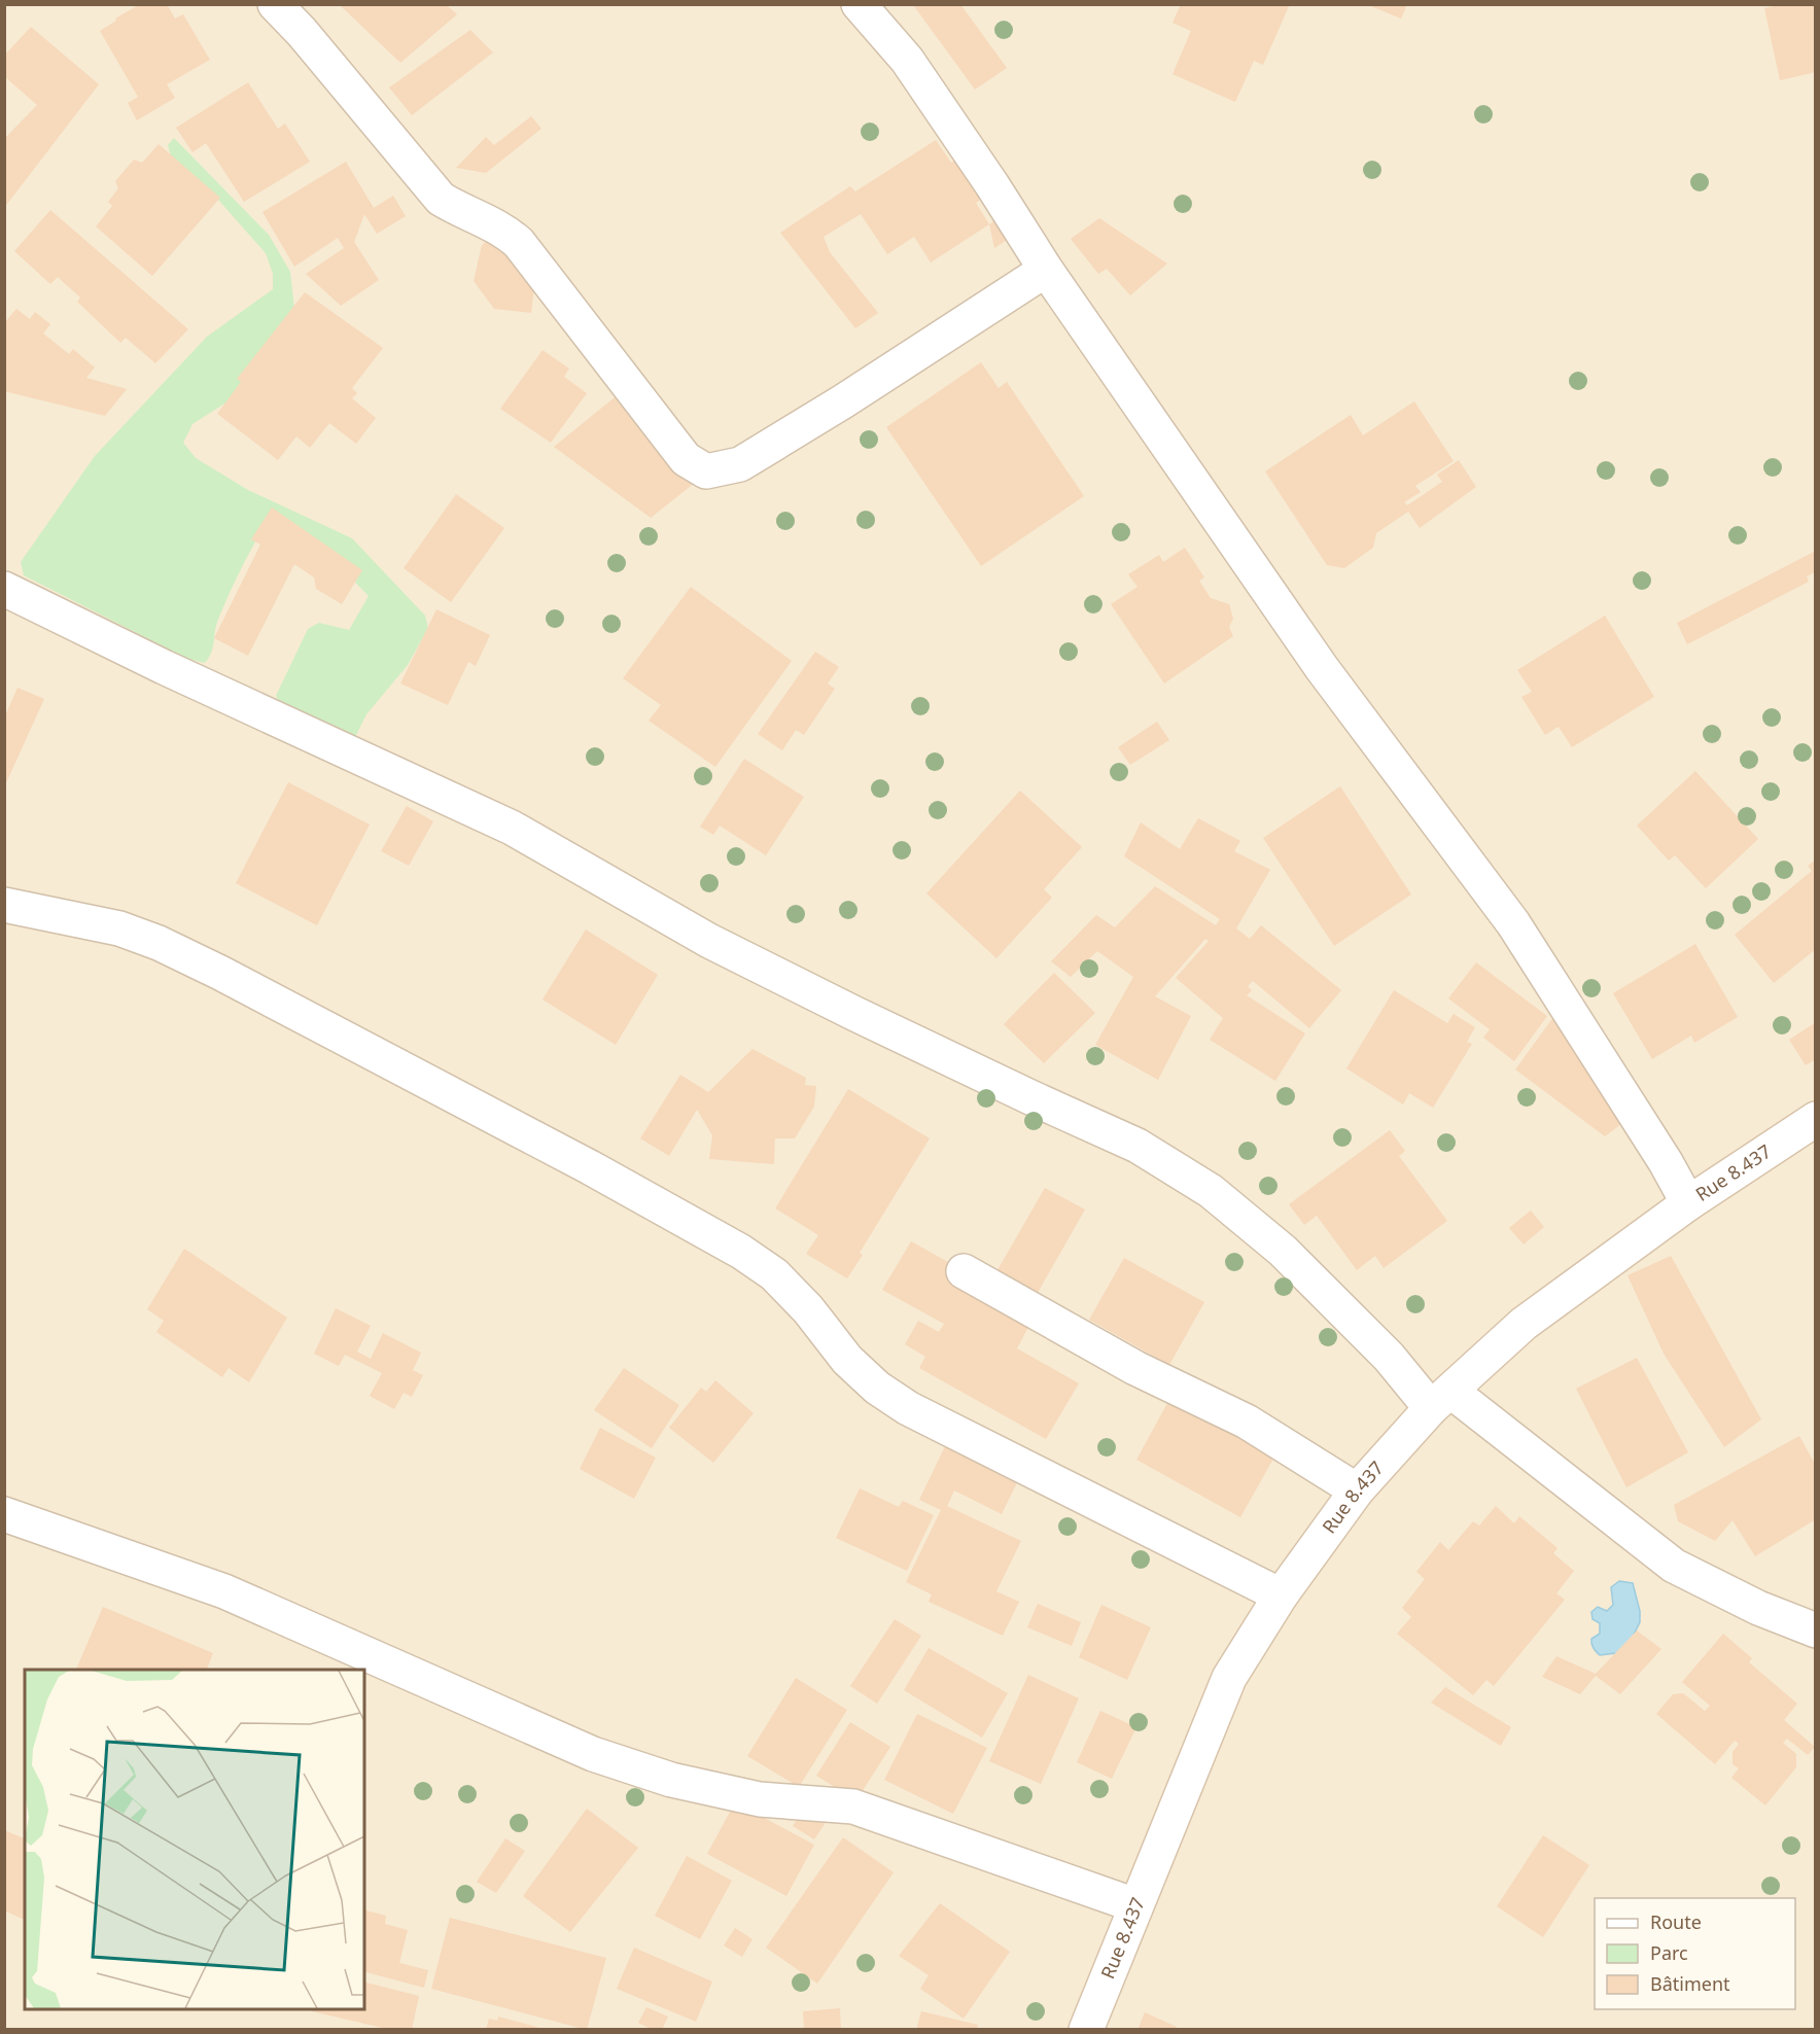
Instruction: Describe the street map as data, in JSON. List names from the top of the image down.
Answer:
{
  "streets": {
    "street": ["Rue 8.437"]
  },
  "legend": ["Route", "Parc", "Bâtiment"]
}
